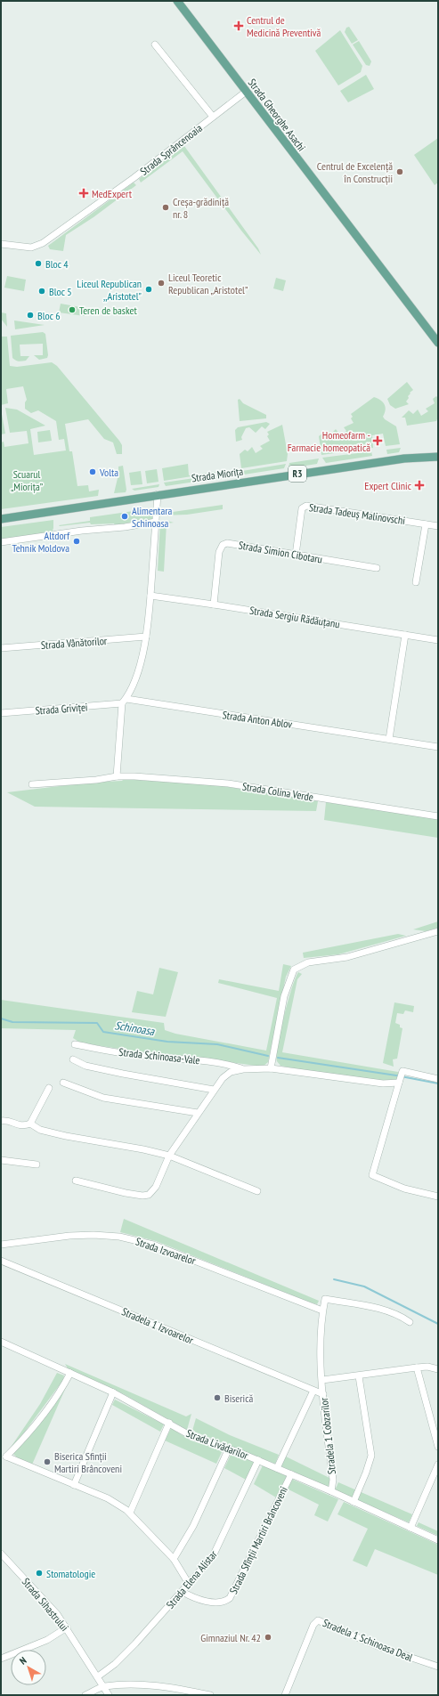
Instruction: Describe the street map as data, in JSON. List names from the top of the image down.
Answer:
{
  "streets": {
    "main road": ["Strada Gheorghe Asachi", "R3", "Strada Miorița"],
    "street": [
      "Strada Sprâncenoaia",
      "Strada Tadeuș Malinovschi",
      "Strada Simion Cibotaru",
      "Strada Sergiu Rădăuțanu",
      "Strada Vânătorilor",
      "Strada Griviței",
      "Strada Anton Ablov",
      "Strada Colina Verde",
      "Strada Schinoasa-Vale",
      "Strada Izvoarelor",
      "Stradela 1 Izvoarelor",
      "Stradela 1 Cobzarilor",
      "Strada Livădarilor",
      "Strada Sfînții Martiri Brâncoveni",
      "Strada Elena Alistar",
      "Strada Sihastrului",
      "Stradela 1 Schinoasa Deal"
    ]
  },
  "crossings": [
    ["Strada Gheorghe Asachi", "Strada Sprâncenoaia"],
    ["Strada Tadeuș Malinovschi", "Strada Simion Cibotaru"],
    ["Strada Simion Cibotaru", "Strada Sergiu Rădăuțanu"],
    ["Strada Griviței", "Strada Anton Ablov"],
    ["Stradela 1 Izvoarelor", "Stradela 1 Cobzarilor"],
    ["Stradela 1 Cobzarilor", "Strada Livădarilor"],
    ["Strada Livădarilor", "Strada Sfînții Martiri Brâncoveni"],
    ["Strada Livădarilor", "Strada Elena Alistar"],
    ["Strada Sfînții Martiri Brâncoveni", "Strada Elena Alistar"],
    ["Strada Elena Alistar", "Strada Sihastrului"]
  ],
  "water": ["Schinoasa"],
  "parks": ["Scuarul „Miorița”"],
  "places": {
    "health": [
      "Centrul de Medicină Preventivă",
      "MedExpert",
      "Homeofarm - Farmacie homeopatică",
      "Expert Clinic"
    ],
    "other": [
      "Centrul de Excelență în Construcții",
      "Creșa-grădiniță nr. 8",
      "Bloc 4",
      "Liceul Teoretic Republican „Aristotel”",
      "Liceul Republican ,,Aristotel\"",
      "Bloc 5",
      "Teren de basket",
      "Bloc 6",
      "Volta",
      "Alimentara Schinoasa",
      "Altdorf Tehnik Moldova",
      "Biserică",
      "Biserica Sfinții Martiri Brâncoveni",
      "Stomatologie",
      "Gimnaziul Nr. 42"
    ]
  },
  "north": "top left"
}
